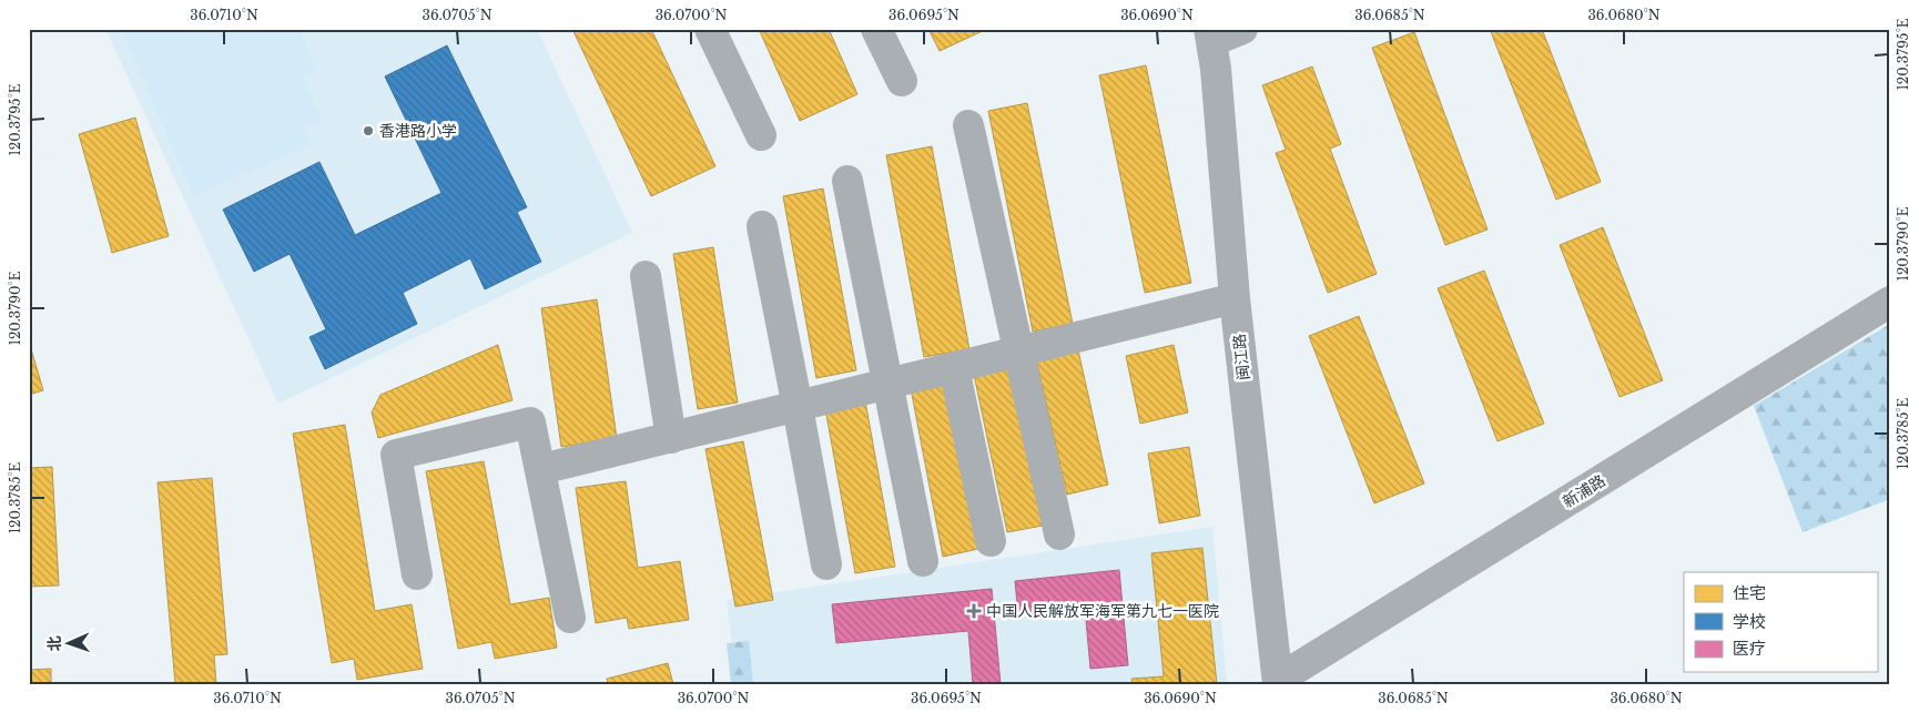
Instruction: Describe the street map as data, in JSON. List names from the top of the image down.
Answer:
{
  "streets": {
    "street": ["闽江路", "新浦路"]
  },
  "crossings": [
    ["闽江路", "新浦路"]
  ],
  "places": {
    "other": ["香港路小学"],
    "health": ["中国人民解放军海军第九七一医院"]
  },
  "legend": ["住宅", "学校", "医疗"],
  "north": "left",
  "coordinates": [
    "36.0710°N",
    "36.0705°N",
    "36.0700°N",
    "36.0695°N",
    "36.0690°N",
    "36.0685°N",
    "36.0680°N",
    "120.3795°E",
    "120.3790°E",
    "120.3785°E"
  ]
}
